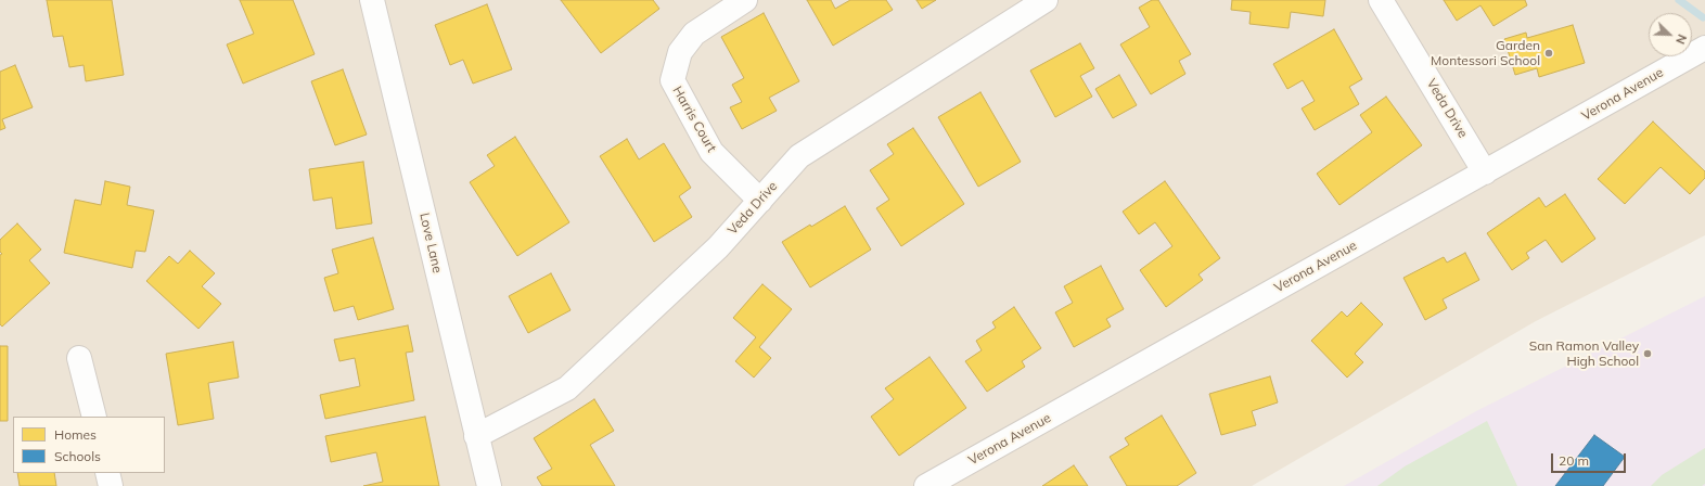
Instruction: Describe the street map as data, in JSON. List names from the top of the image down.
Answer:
{
  "streets": {
    "street": [
      "Verona Avenue",
      "Veda Drive",
      "Harris Court",
      "Love Lane"
    ]
  },
  "crossings": [
    ["Verona Avenue", "Veda Drive"],
    ["Veda Drive", "Harris Court"],
    ["Veda Drive", "Love Lane"]
  ],
  "places": ["Garden Montessori School", "San Ramon Valley High School"],
  "legend": ["Homes", "Schools"],
  "scale_bar": "20 m",
  "north": "bottom right"
}
